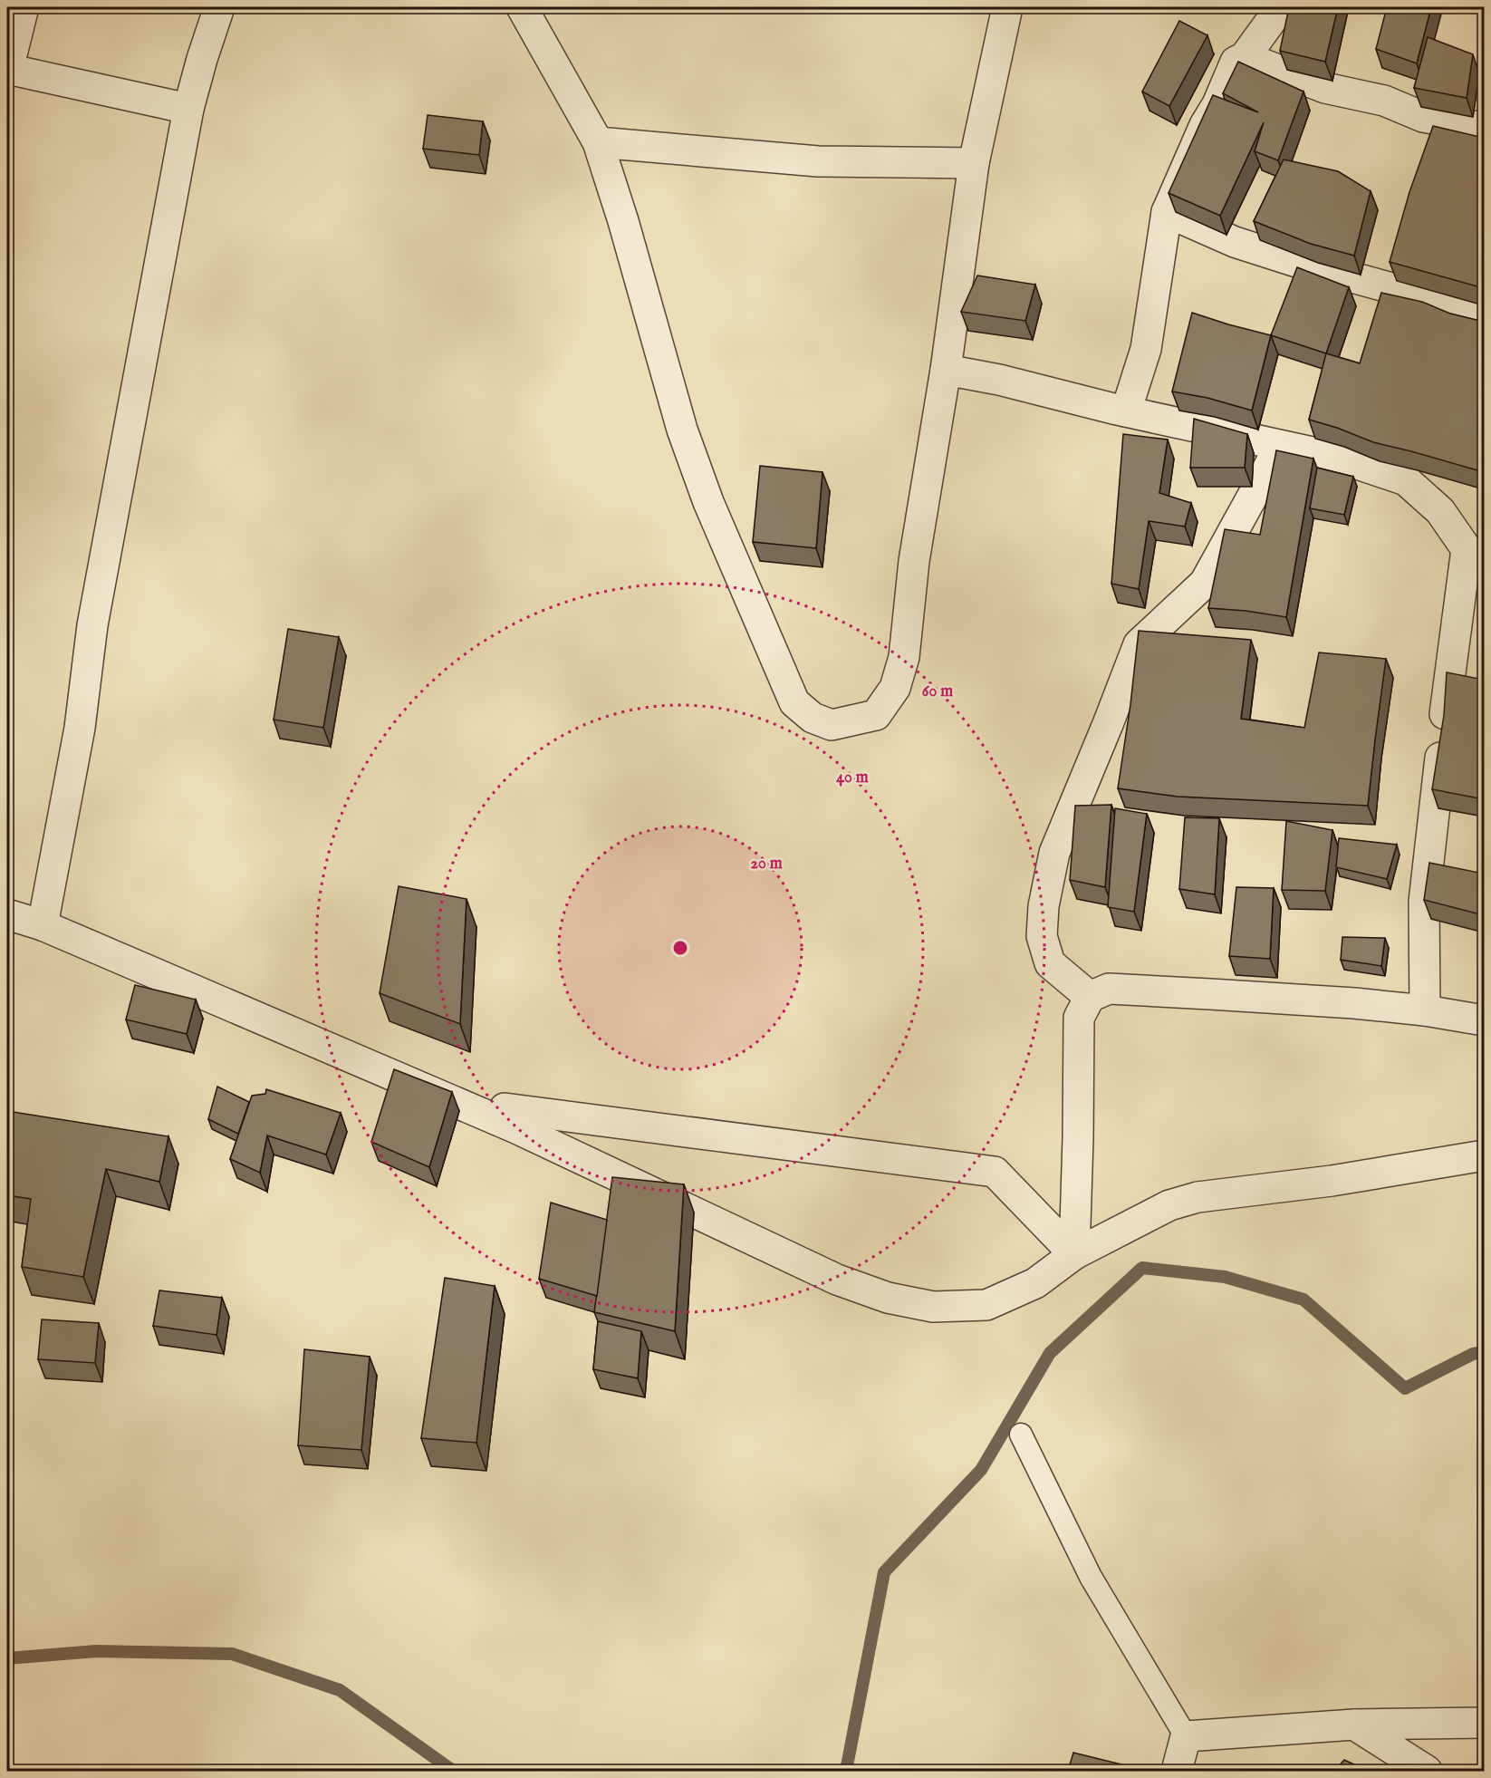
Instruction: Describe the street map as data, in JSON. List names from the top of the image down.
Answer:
{
  "rings": ["60 m", "40 m", "20 m"]
}
